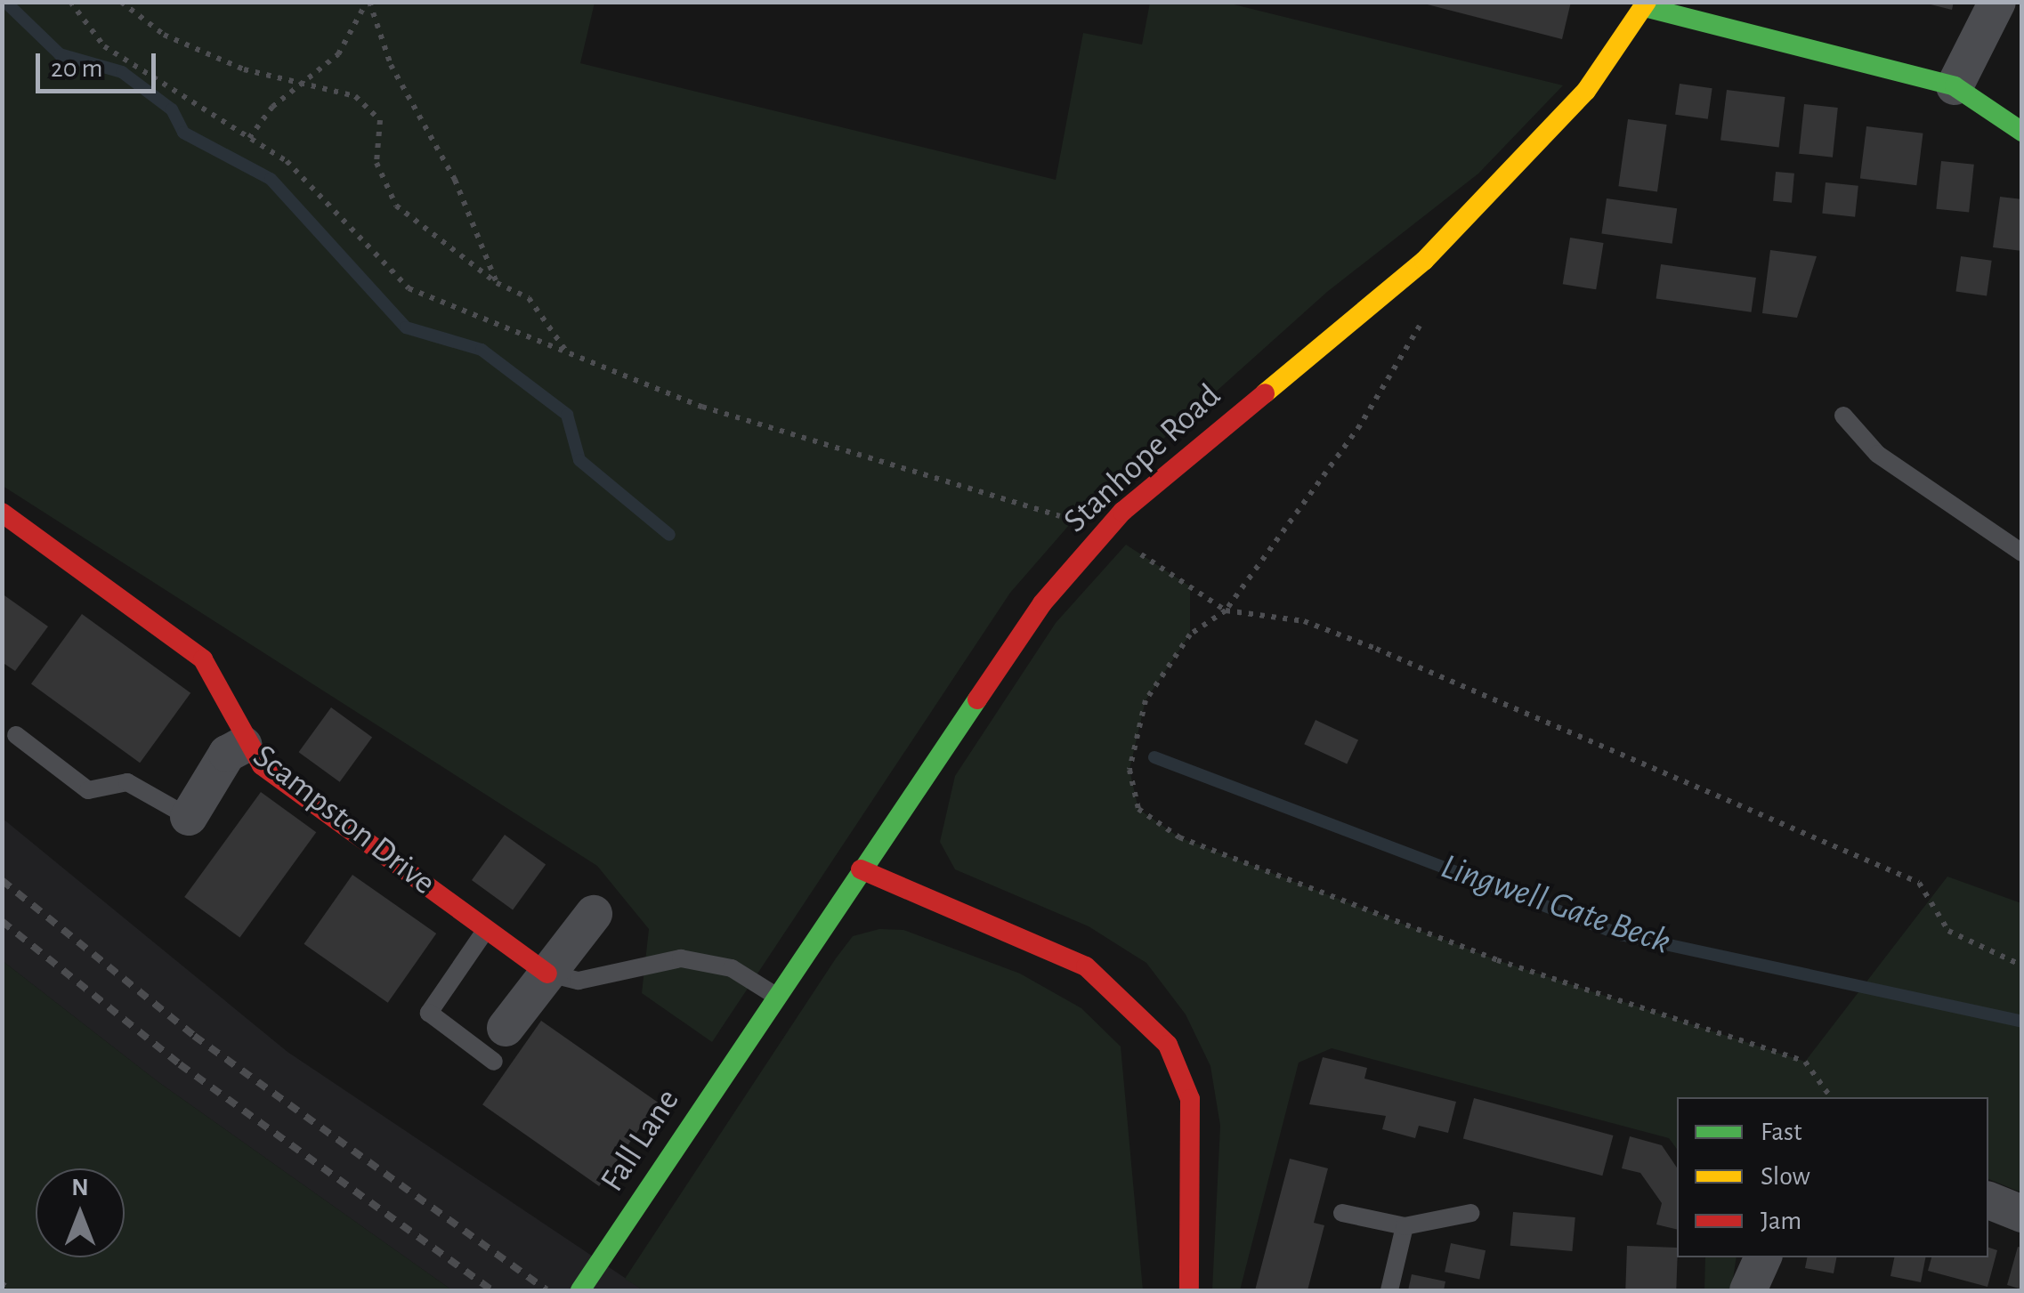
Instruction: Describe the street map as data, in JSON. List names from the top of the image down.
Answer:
{
  "streets": {
    "street": ["Stanhope Road", "Scampston Drive", "Fall Lane"]
  },
  "crossings": [
    ["Stanhope Road", "Fall Lane"]
  ],
  "water": ["Lingwell Gate Beck"],
  "legend": ["Fast", "Slow", "Jam"],
  "scale_bar": "20 m",
  "north": "top"
}
